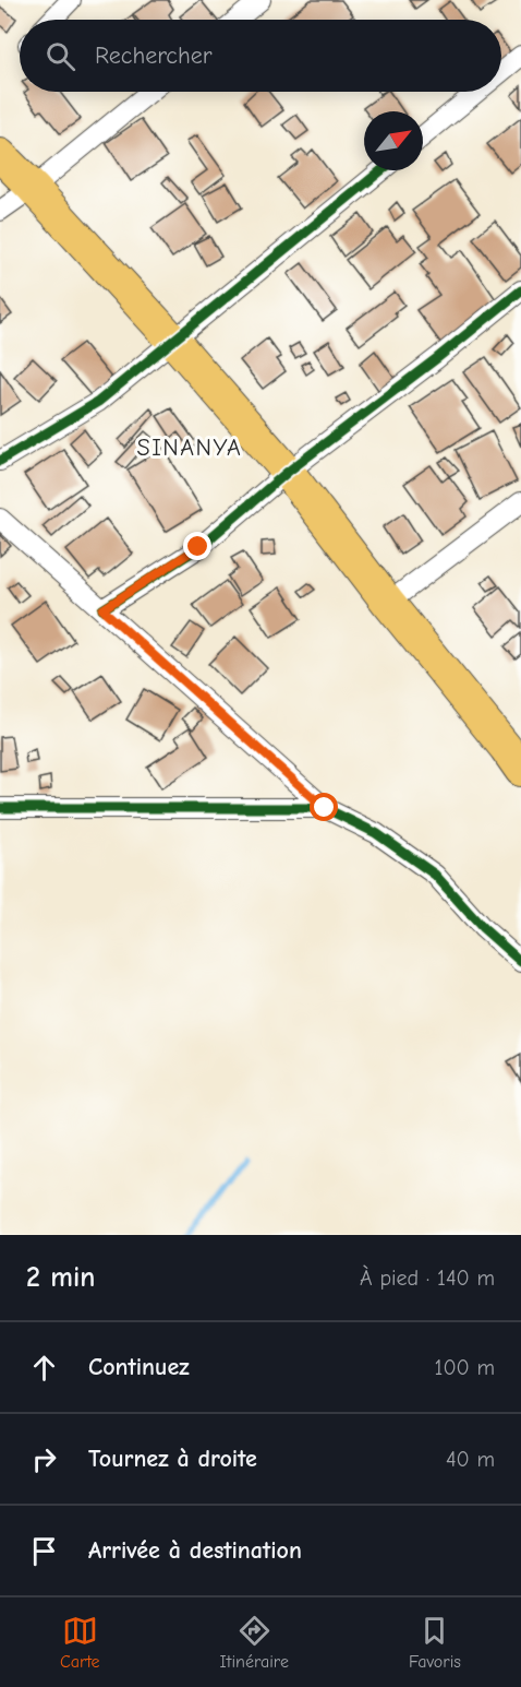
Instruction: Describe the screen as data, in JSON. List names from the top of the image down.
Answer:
{
  "districts": ["SINANYA"],
  "north": "top right",
  "page": {
    "search": "Rechercher",
    "heading": ["2 min", "À pied · 140 m"],
    "list": [
      ["Continuez", "100 m"],
      ["Tournez à droite", "40 m"],
      "Arrivée à destination"
    ],
    "nav": ["Carte", "Itinéraire", "Favoris"]
  }
}
